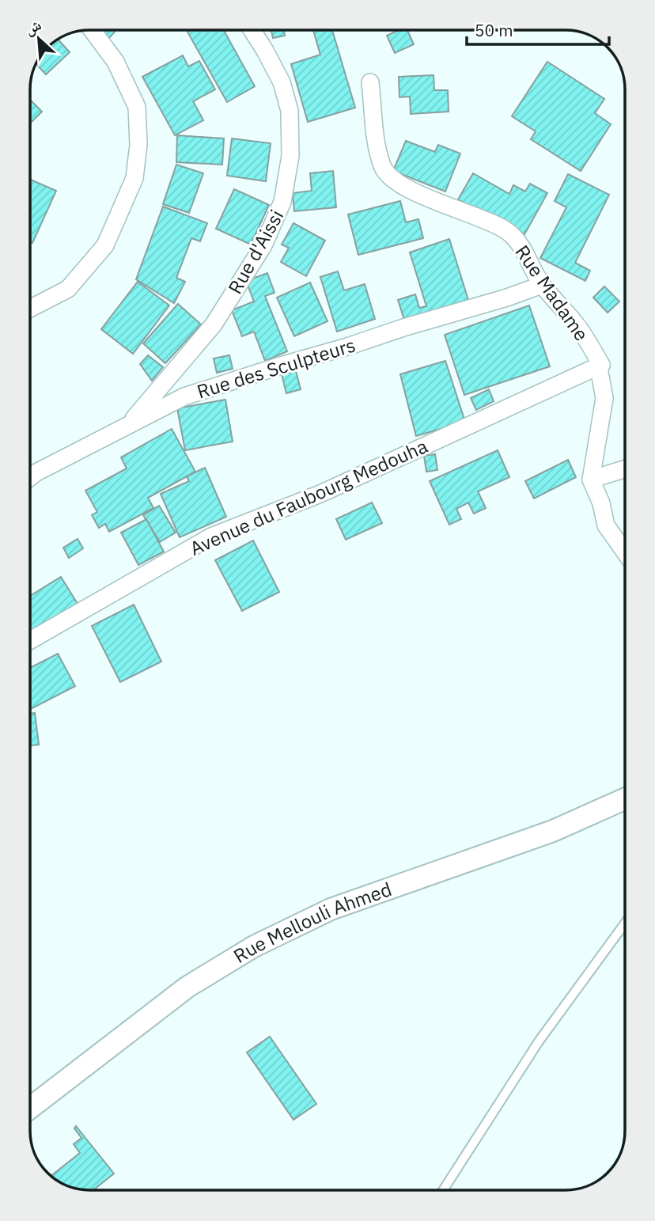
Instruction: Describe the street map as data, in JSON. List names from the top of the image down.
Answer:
{
  "streets": {
    "street": [
      "Rue d'Aissi",
      "Rue Madame",
      "Rue des Sculpteurs",
      "Avenue du Faubourg Medouha",
      "Rue Mellouli Ahmed"
    ]
  },
  "crossings": [
    ["Rue d'Aissi", "Rue des Sculpteurs"],
    ["Rue Madame", "Rue des Sculpteurs"],
    ["Rue Madame", "Avenue du Faubourg Medouha"]
  ],
  "scale_bar": "50 m",
  "north": "top left"
}
